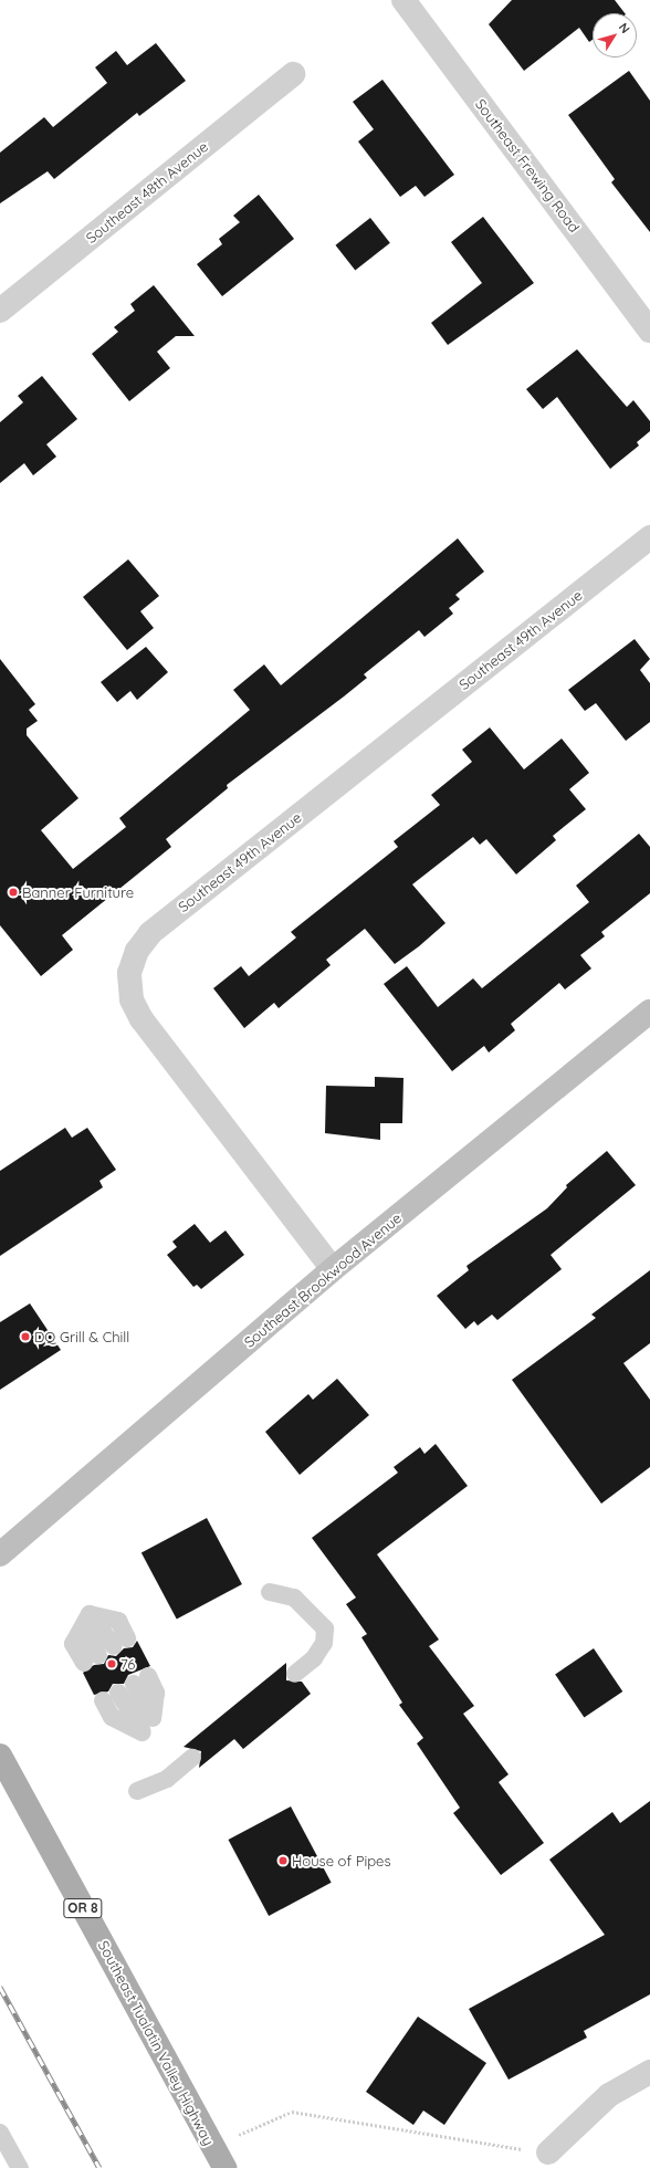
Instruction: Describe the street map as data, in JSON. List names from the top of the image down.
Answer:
{
  "streets": {
    "main road": ["Southeast Brookwood Avenue", "OR 8", "Southeast Tualatin Valley Highway"],
    "street": ["Southeast Frewing Road", "Southeast 48th Avenue", "Southeast 49th Avenue"]
  },
  "crossings": [
    ["Southeast 49th Avenue", "Southeast Brookwood Avenue"]
  ],
  "places": [
    "Banner Furniture",
    "DQ Grill & Chill",
    "76",
    "House of Pipes"
  ],
  "north": "top right"
}
